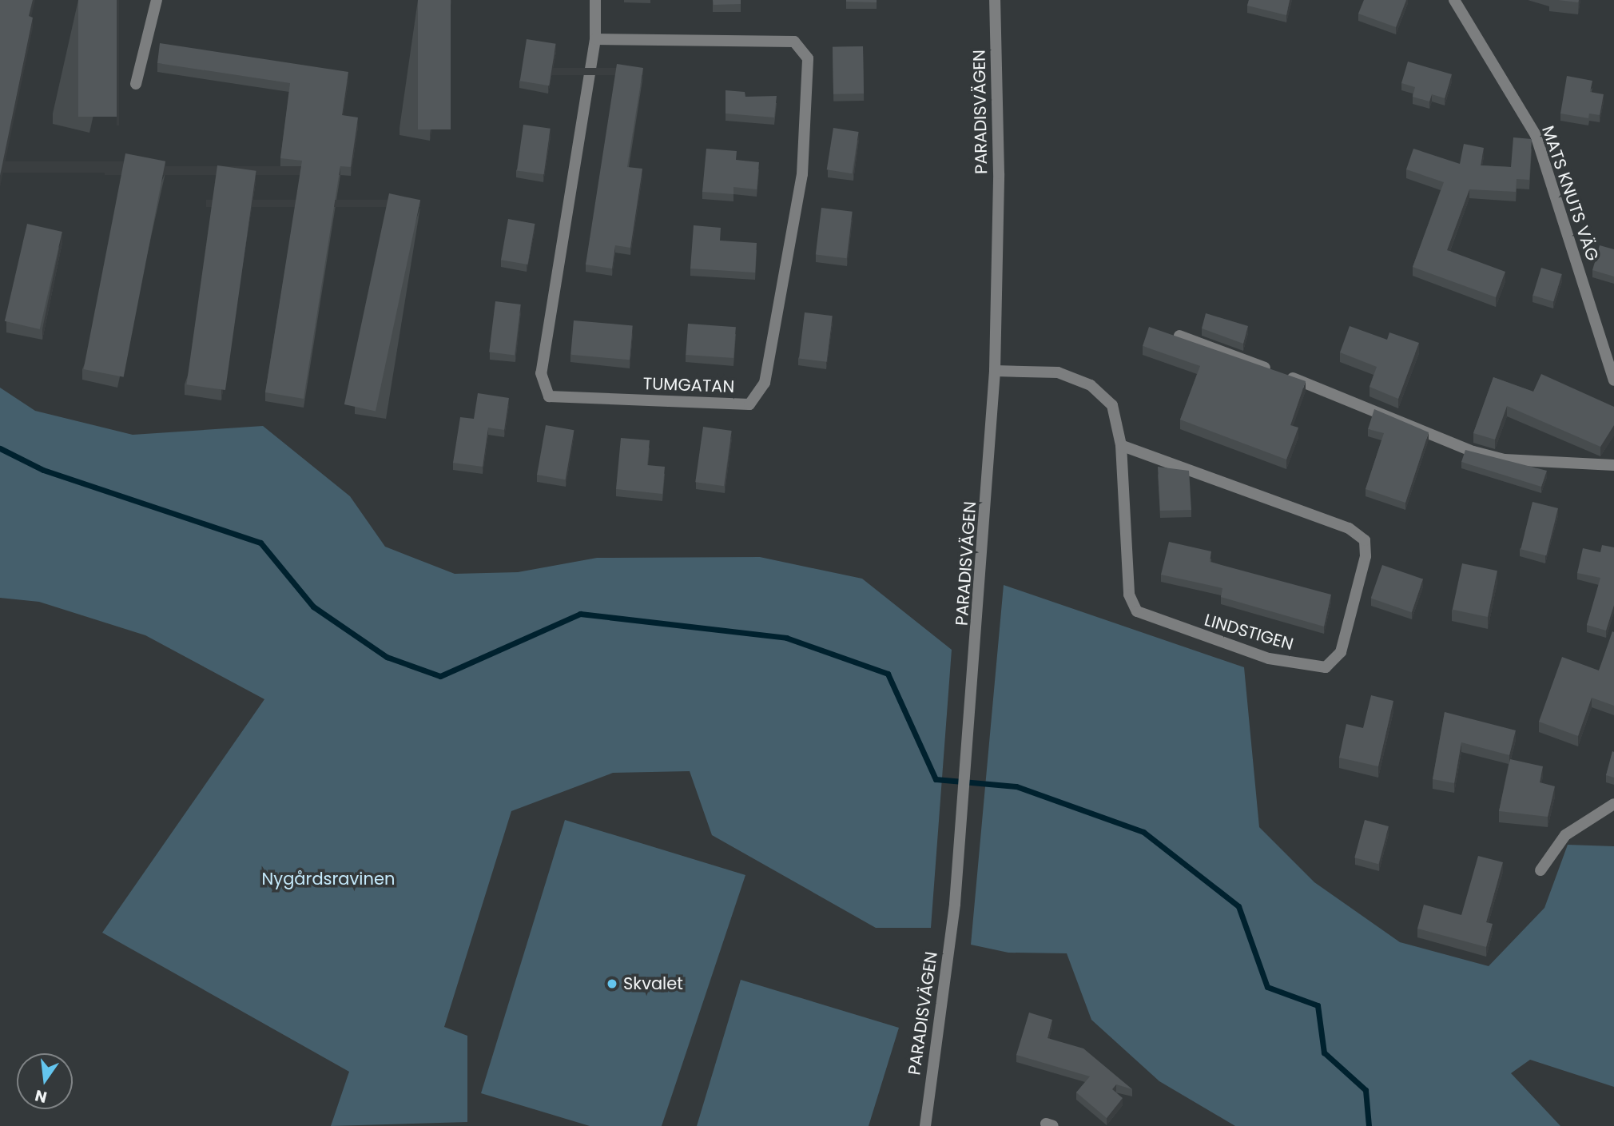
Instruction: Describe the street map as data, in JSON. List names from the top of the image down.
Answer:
{
  "streets": {
    "street": [
      "PARADISVÄGEN",
      "MATS KNUTS VÄG",
      "TUMGATAN",
      "LINDSTIGEN"
    ]
  },
  "crossings": [
    ["PARADISVÄGEN", "LINDSTIGEN"]
  ],
  "parks": ["Nygårdsravinen"],
  "places": ["Skvalet"],
  "north": "bottom"
}
